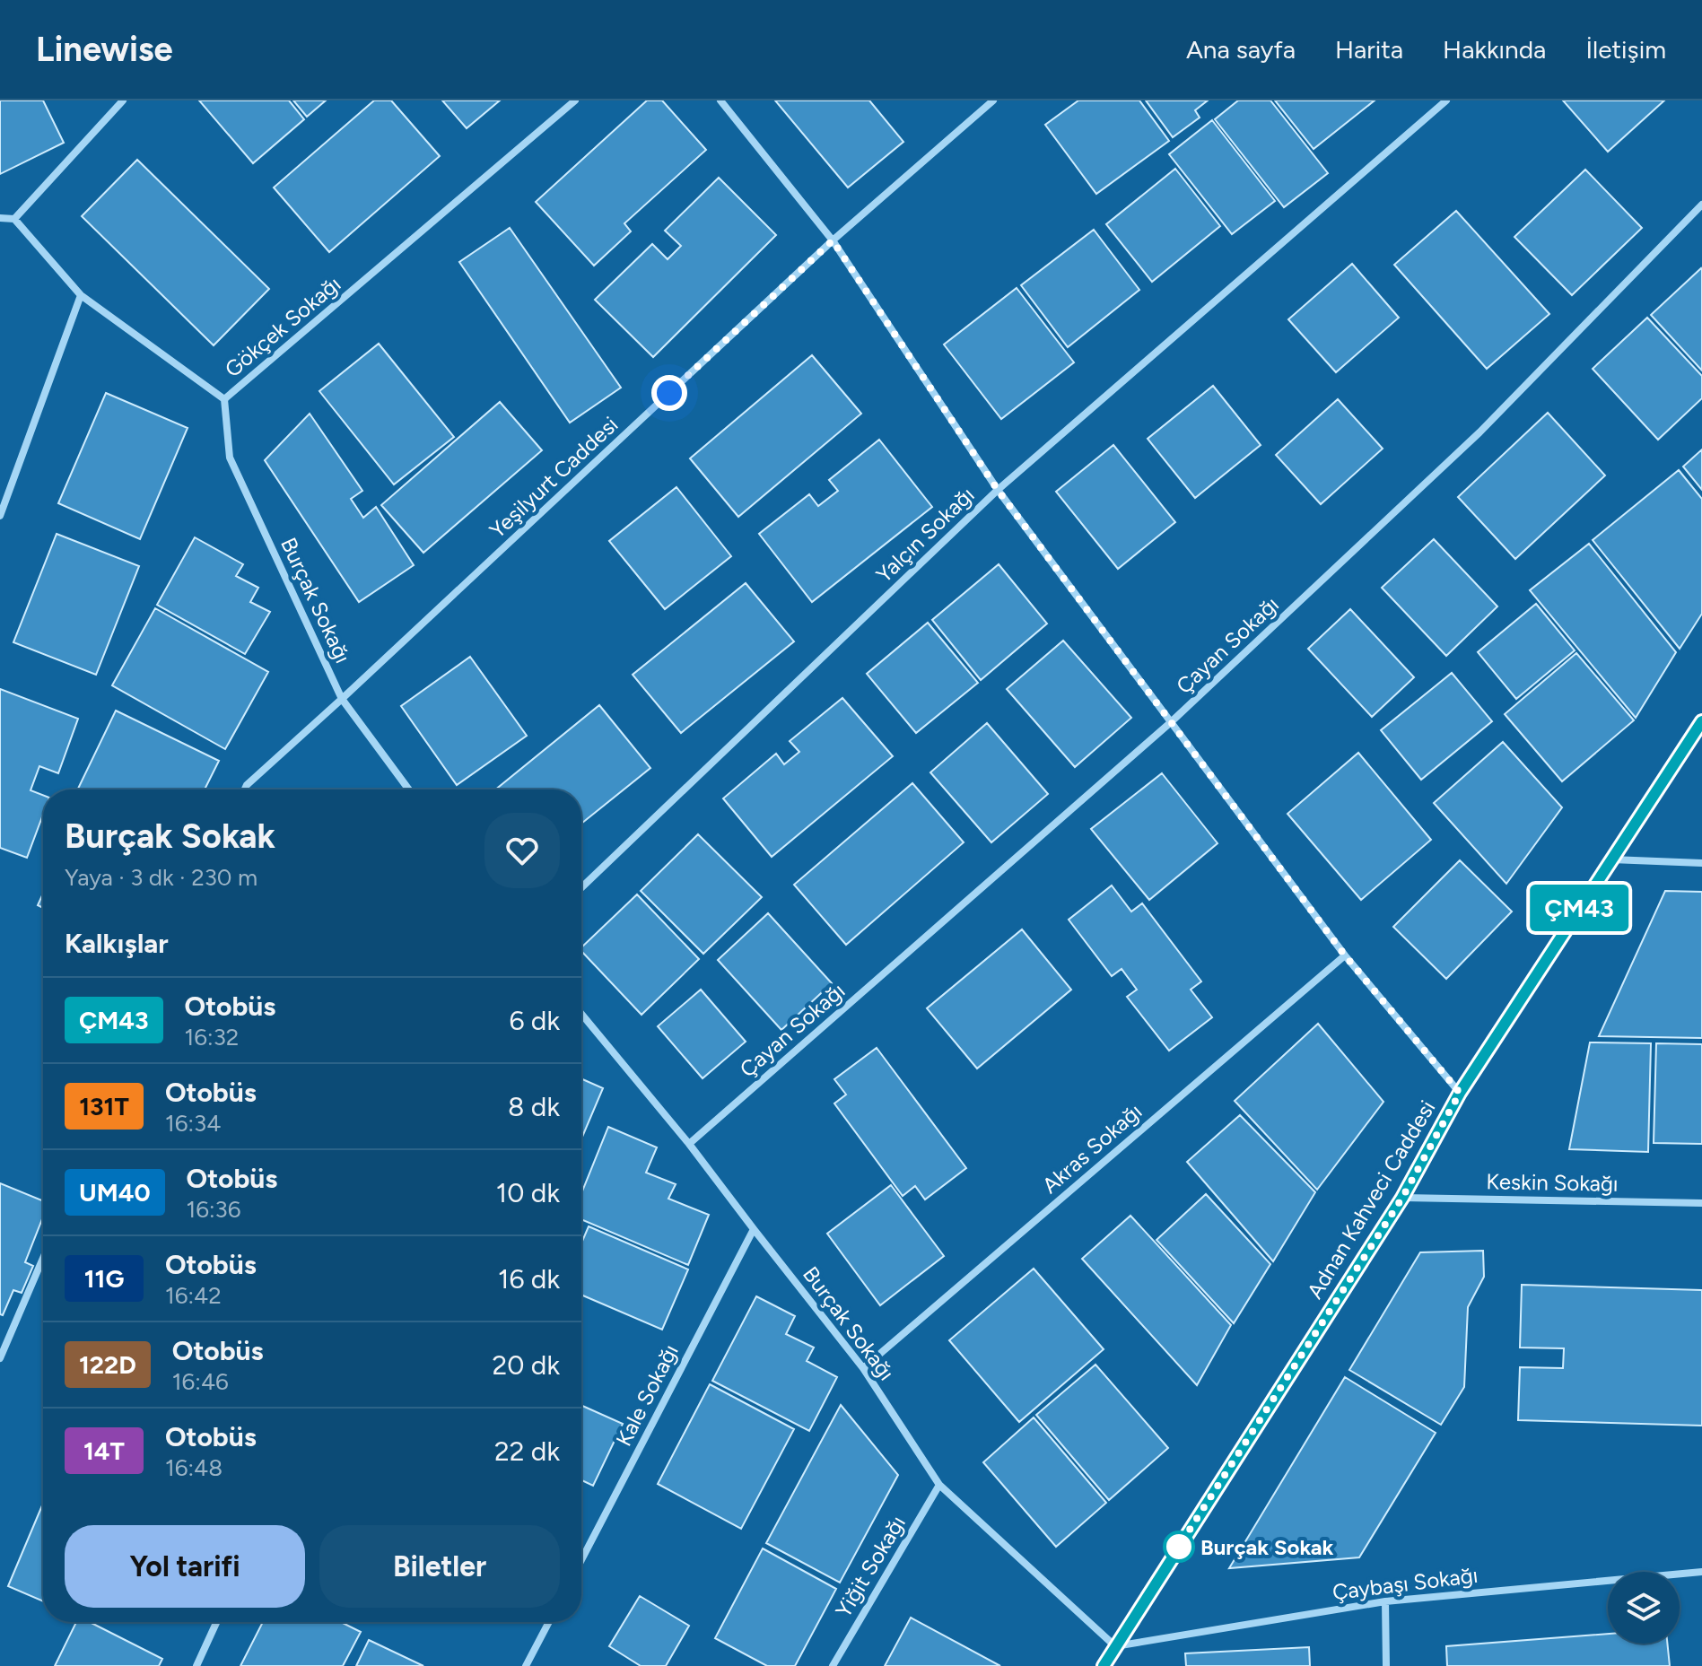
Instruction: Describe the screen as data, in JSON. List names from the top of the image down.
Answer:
{
  "streets": {
    "street": [
      "Gökçek Sokağı",
      "Yeşilyurt Caddesi",
      "Yalçın Sokağı",
      "Burçak Sokağı",
      "Çayan Sokağı",
      "Akras Sokağı",
      "Keskin Sokağı",
      "Adnan Kahveci Caddesi",
      "Kale Sokağı",
      "Yiğit Sokağı",
      "Çaybaşı Sokağı"
    ]
  },
  "crossings": [
    ["Gökçek Sokağı", "Burçak Sokağı"],
    ["Yeşilyurt Caddesi", "Burçak Sokağı"],
    ["Burçak Sokağı", "Çayan Sokağı"],
    ["Burçak Sokağı", "Akras Sokağı"],
    ["Burçak Sokağı", "Adnan Kahveci Caddesi"],
    ["Burçak Sokağı", "Kale Sokağı"],
    ["Burçak Sokağı", "Yiğit Sokağı"],
    ["Burçak Sokağı", "Çaybaşı Sokağı"],
    ["Keskin Sokağı", "Adnan Kahveci Caddesi"],
    ["Adnan Kahveci Caddesi", "Çaybaşı Sokağı"]
  ],
  "places": ["Burçak Sokak"],
  "lines": ["bus line ÇM43"],
  "page": {
    "header": "Linewise",
    "nav": [
      "Ana sayfa",
      "Harita",
      "Hakkında",
      "İletişim"
    ],
    "on_map": "ÇM43",
    "heading": [
      ["Burçak Sokak", "Yaya · 3 dk · 230 m"],
      "Kalkışlar"
    ],
    "list": [
      {
        "mark": "ÇM43",
        "name": "Otobüs",
        "note": "16:32",
        "value": "6 dk"
      },
      {
        "mark": "131T",
        "name": "Otobüs",
        "note": "16:34",
        "value": "8 dk"
      },
      {
        "mark": "UM40",
        "name": "Otobüs",
        "note": "16:36",
        "value": "10 dk"
      },
      {
        "mark": "11G",
        "name": "Otobüs",
        "note": "16:42",
        "value": "16 dk"
      },
      {
        "mark": "122D",
        "name": "Otobüs",
        "note": "16:46",
        "value": "20 dk"
      },
      {
        "mark": "14T",
        "name": "Otobüs",
        "note": "16:48",
        "value": "22 dk"
      }
    ],
    "buttons": ["Yol tarifi", "Biletler"]
  }
}
